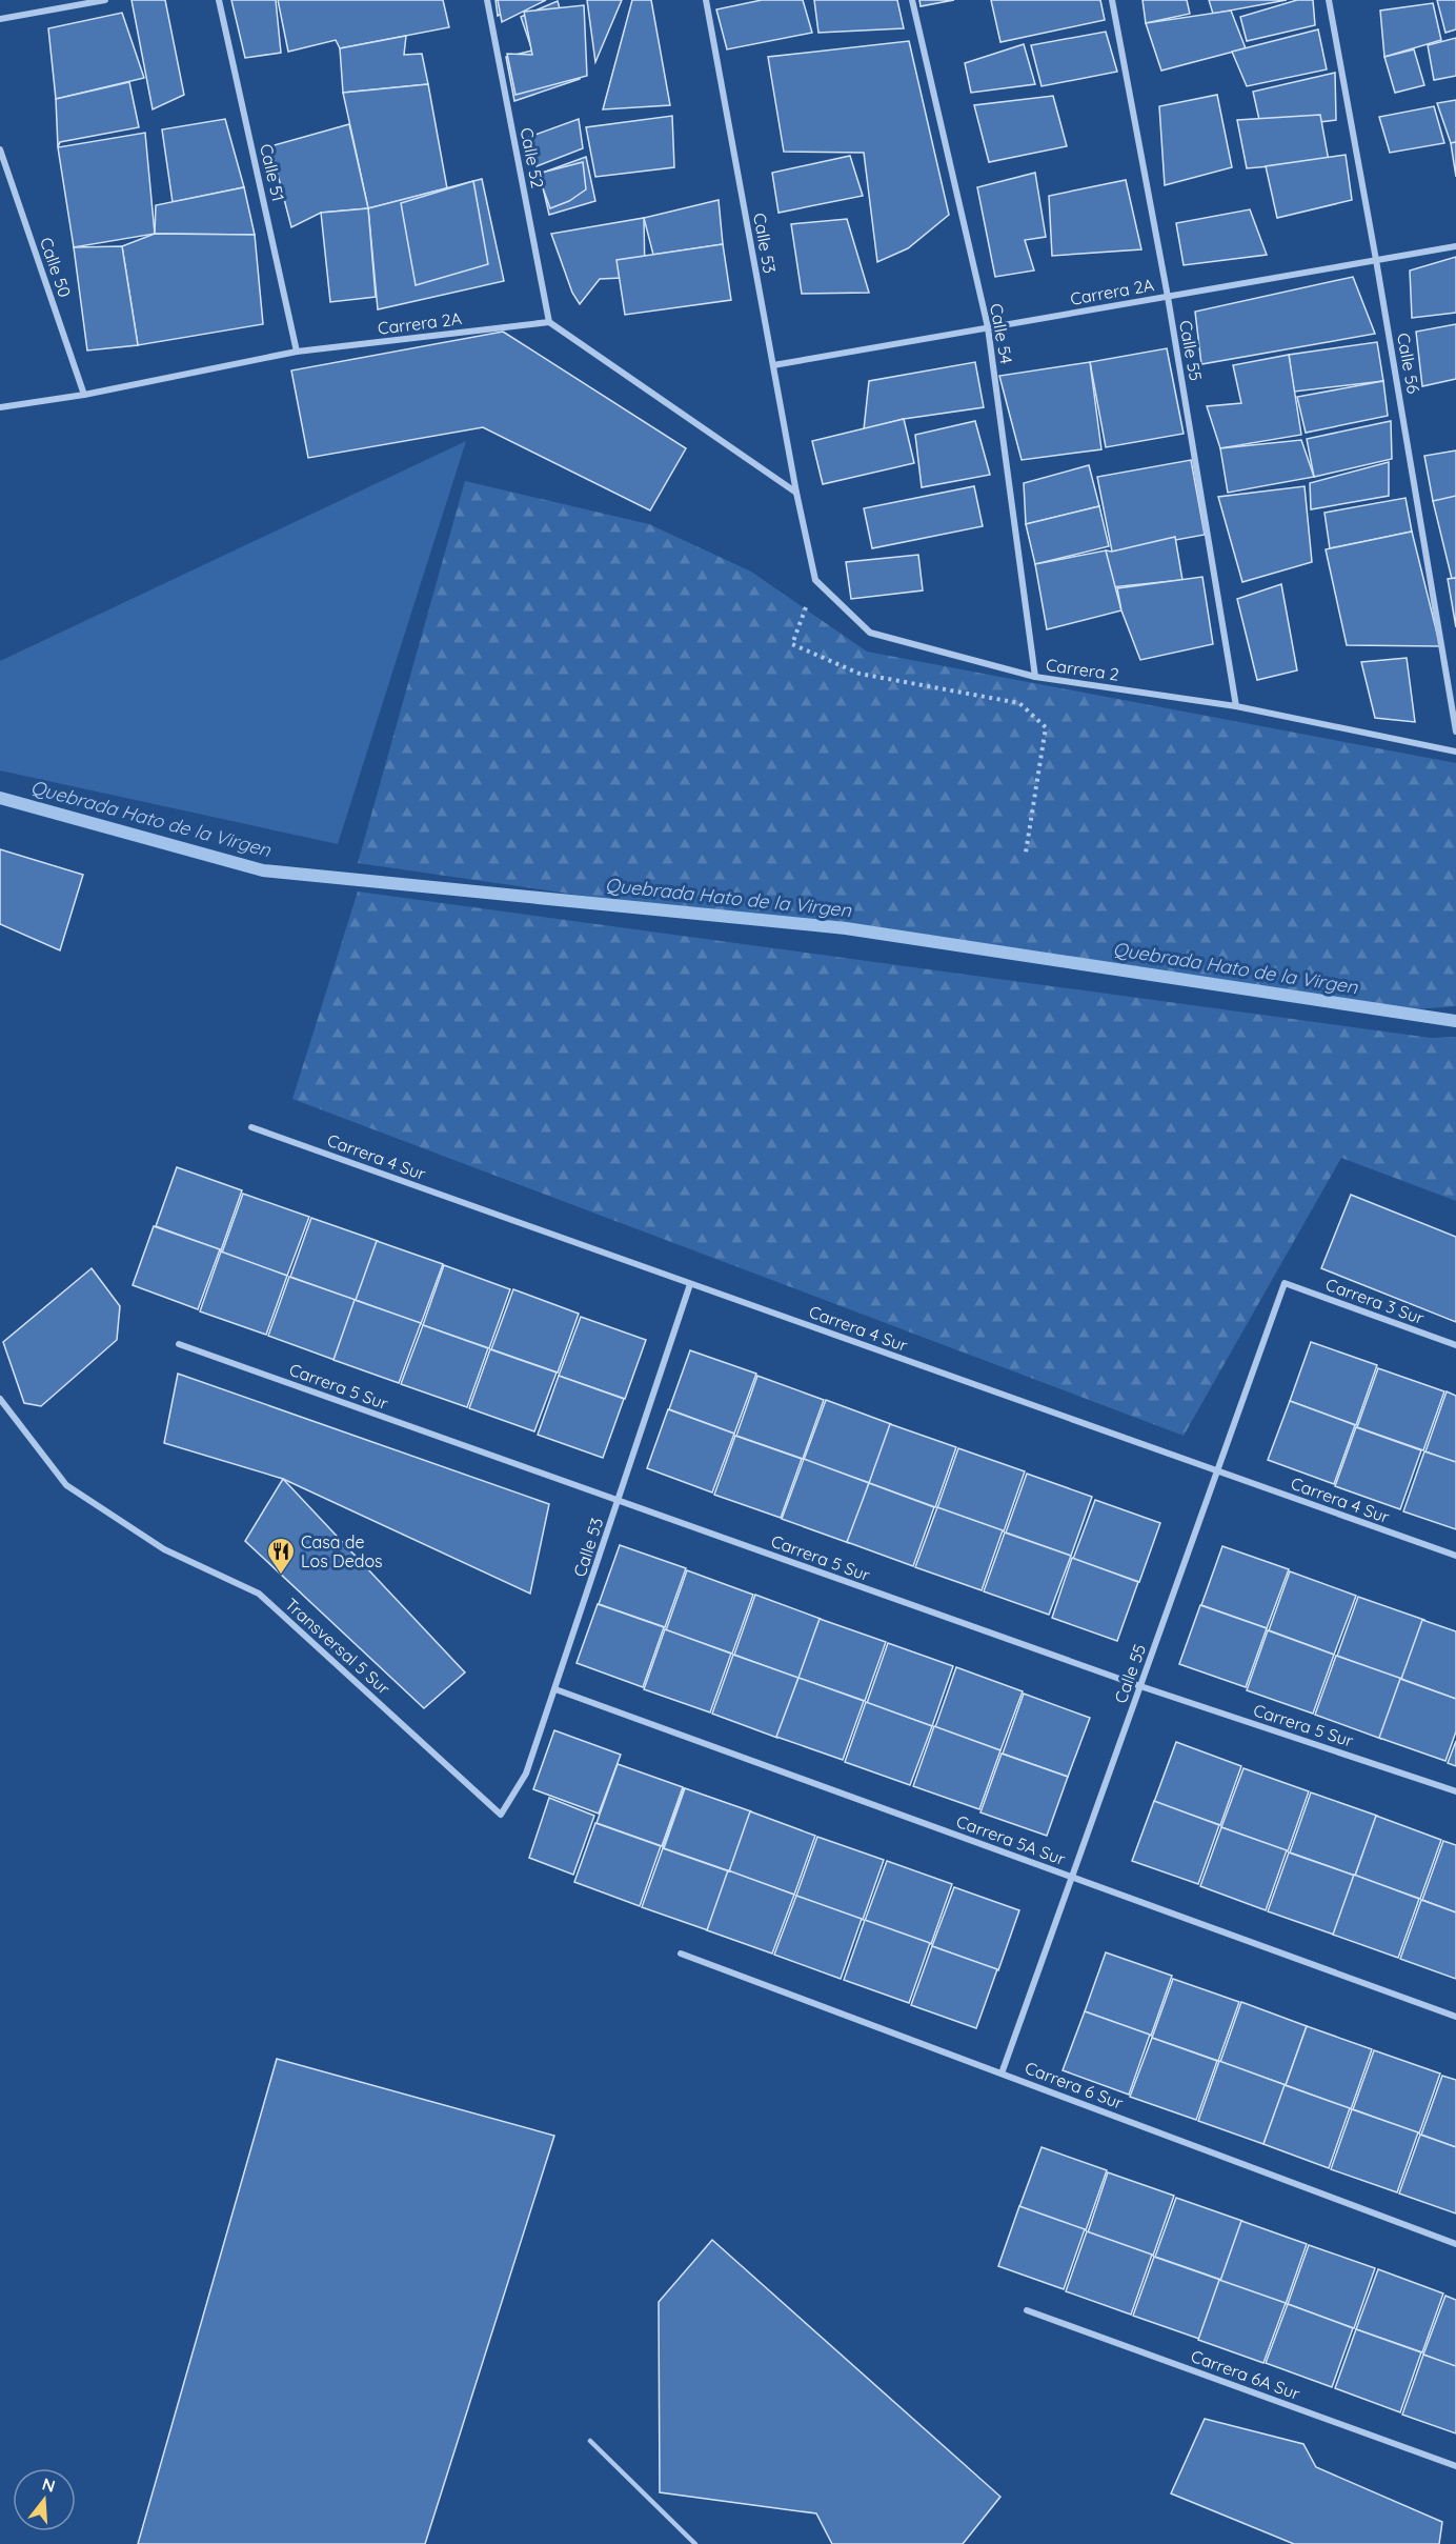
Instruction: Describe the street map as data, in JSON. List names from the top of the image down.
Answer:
{
  "streets": {
    "street": [
      "Calle 52",
      "Calle 51",
      "Calle 53",
      "Calle 50",
      "Carrera 2A",
      "Calle 54",
      "Calle 55",
      "Calle 56",
      "Carrera 2",
      "Carrera 4 Sur",
      "Carrera 3 Sur",
      "Carrera 5 Sur",
      "Transversal 5 Sur",
      "Carrera 5A Sur",
      "Carrera 6 Sur",
      "Carrera 6A Sur"
    ]
  },
  "crossings": [
    ["Calle 52", "Carrera 2A"],
    ["Calle 51", "Carrera 2A"],
    ["Calle 53", "Carrera 2A"],
    ["Calle 53", "Carrera 4 Sur"],
    ["Calle 53", "Carrera 5 Sur"],
    ["Calle 53", "Transversal 5 Sur"],
    ["Calle 53", "Carrera 5A Sur"],
    ["Calle 50", "Carrera 2A"],
    ["Carrera 2A", "Calle 54"],
    ["Carrera 2A", "Calle 55"],
    ["Carrera 2A", "Calle 56"],
    ["Calle 54", "Carrera 2"],
    ["Calle 55", "Carrera 2"],
    ["Calle 55", "Carrera 4 Sur"],
    ["Calle 55", "Carrera 3 Sur"],
    ["Calle 55", "Carrera 5 Sur"],
    ["Calle 55", "Carrera 5A Sur"],
    ["Calle 55", "Carrera 6 Sur"]
  ],
  "water": ["Quebrada Hato de la Virgen"],
  "places": {
    "restaurant": ["Casa de Los Dedos"]
  },
  "north": "top"
}
